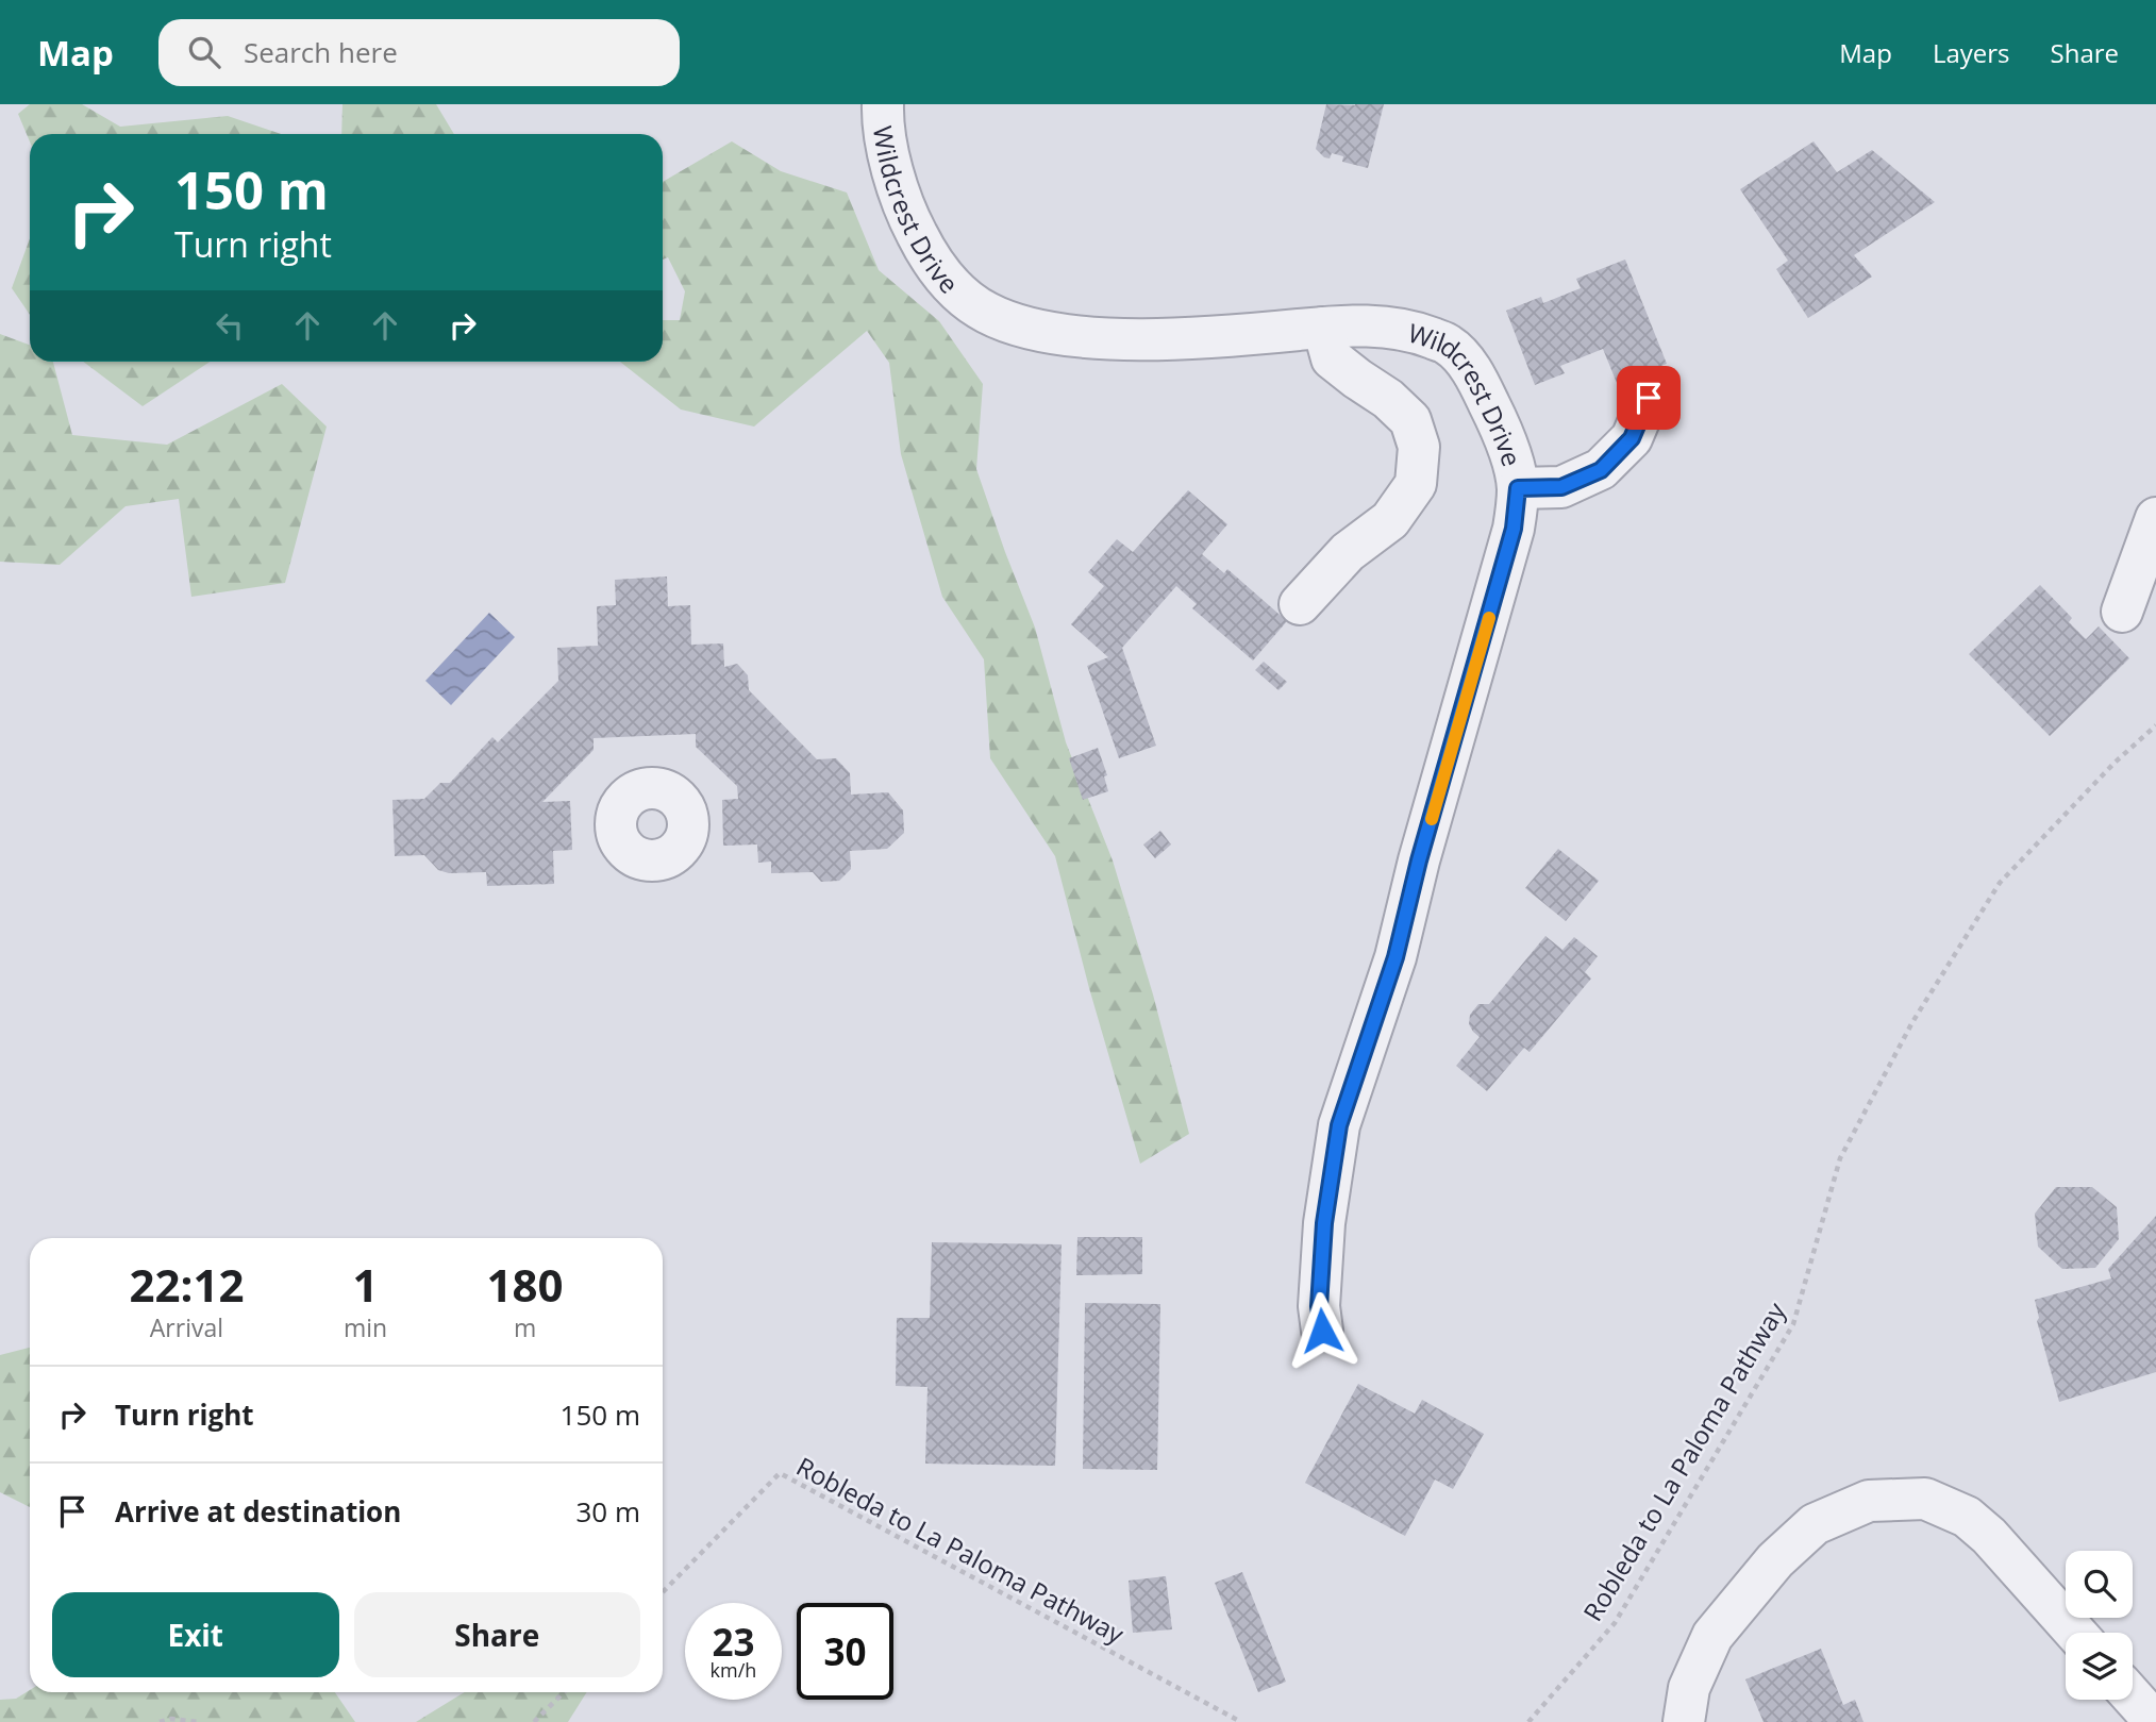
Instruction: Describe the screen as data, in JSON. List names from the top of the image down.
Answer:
{
  "streets": {
    "street": ["Wildcrest Drive"],
    "path": ["Robleda to La Paloma Pathway"]
  },
  "page": {
    "header": "Map",
    "search": "Search here",
    "nav": ["Map", "Layers", "Share"],
    "turn": ["150 m", "Turn right"],
    "eta": [
      "22:12",
      "Arrival",
      "1",
      "min",
      "180",
      "m"
    ],
    "list": [
      {
        "name": "Turn right",
        "value": "150 m"
      },
      {
        "name": "Arrive at destination",
        "value": "30 m"
      }
    ],
    "buttons": ["Exit", "Share"],
    "speed": "23 km/h",
    "limit": "30"
  }
}
